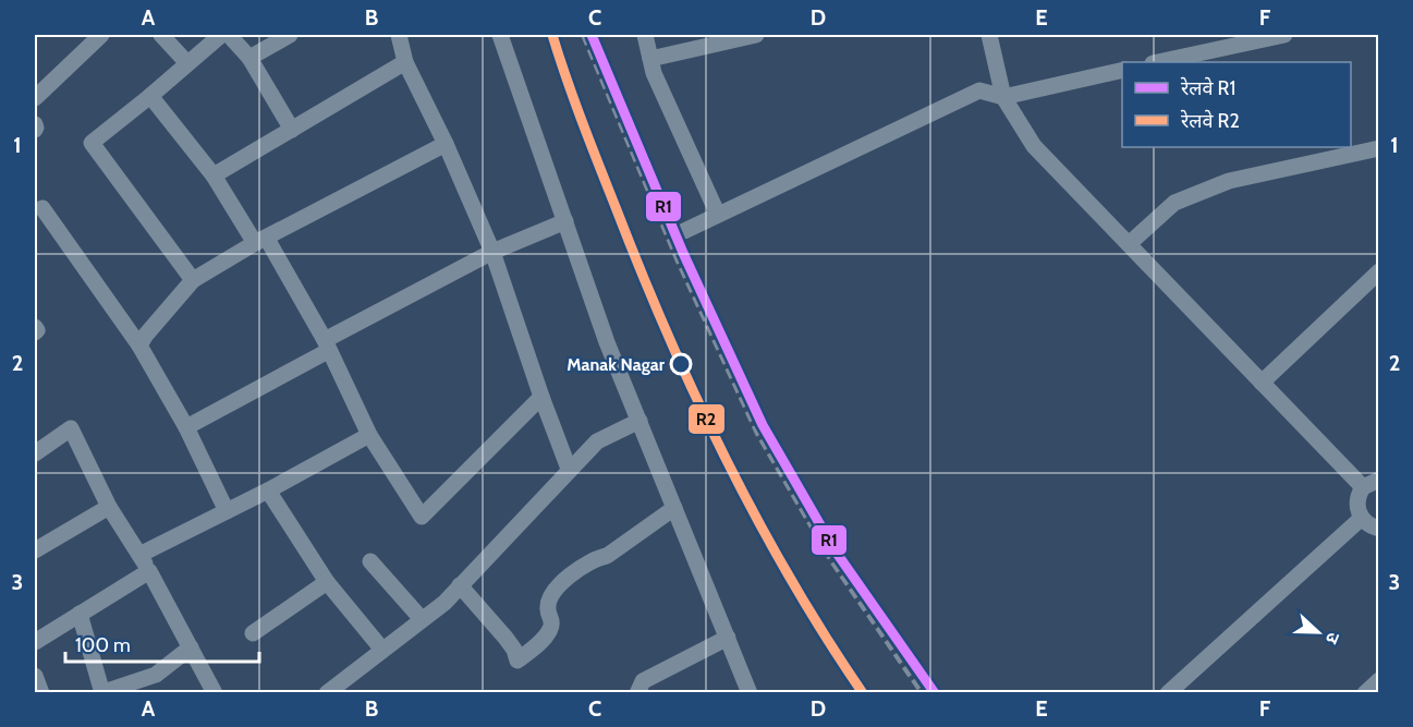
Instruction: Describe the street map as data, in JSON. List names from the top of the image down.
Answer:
{
  "places": ["Manak Nagar"],
  "lines": ["rail line R1", "rail line R2"],
  "legend": ["रेलवे R1", "रेलवे R2"],
  "scale_bar": "100 m",
  "north": "right",
  "grid": {
    "columns": [
      "A",
      "B",
      "C",
      "D",
      "E",
      "F"
    ],
    "rows": ["1", "2", "3"]
  }
}
